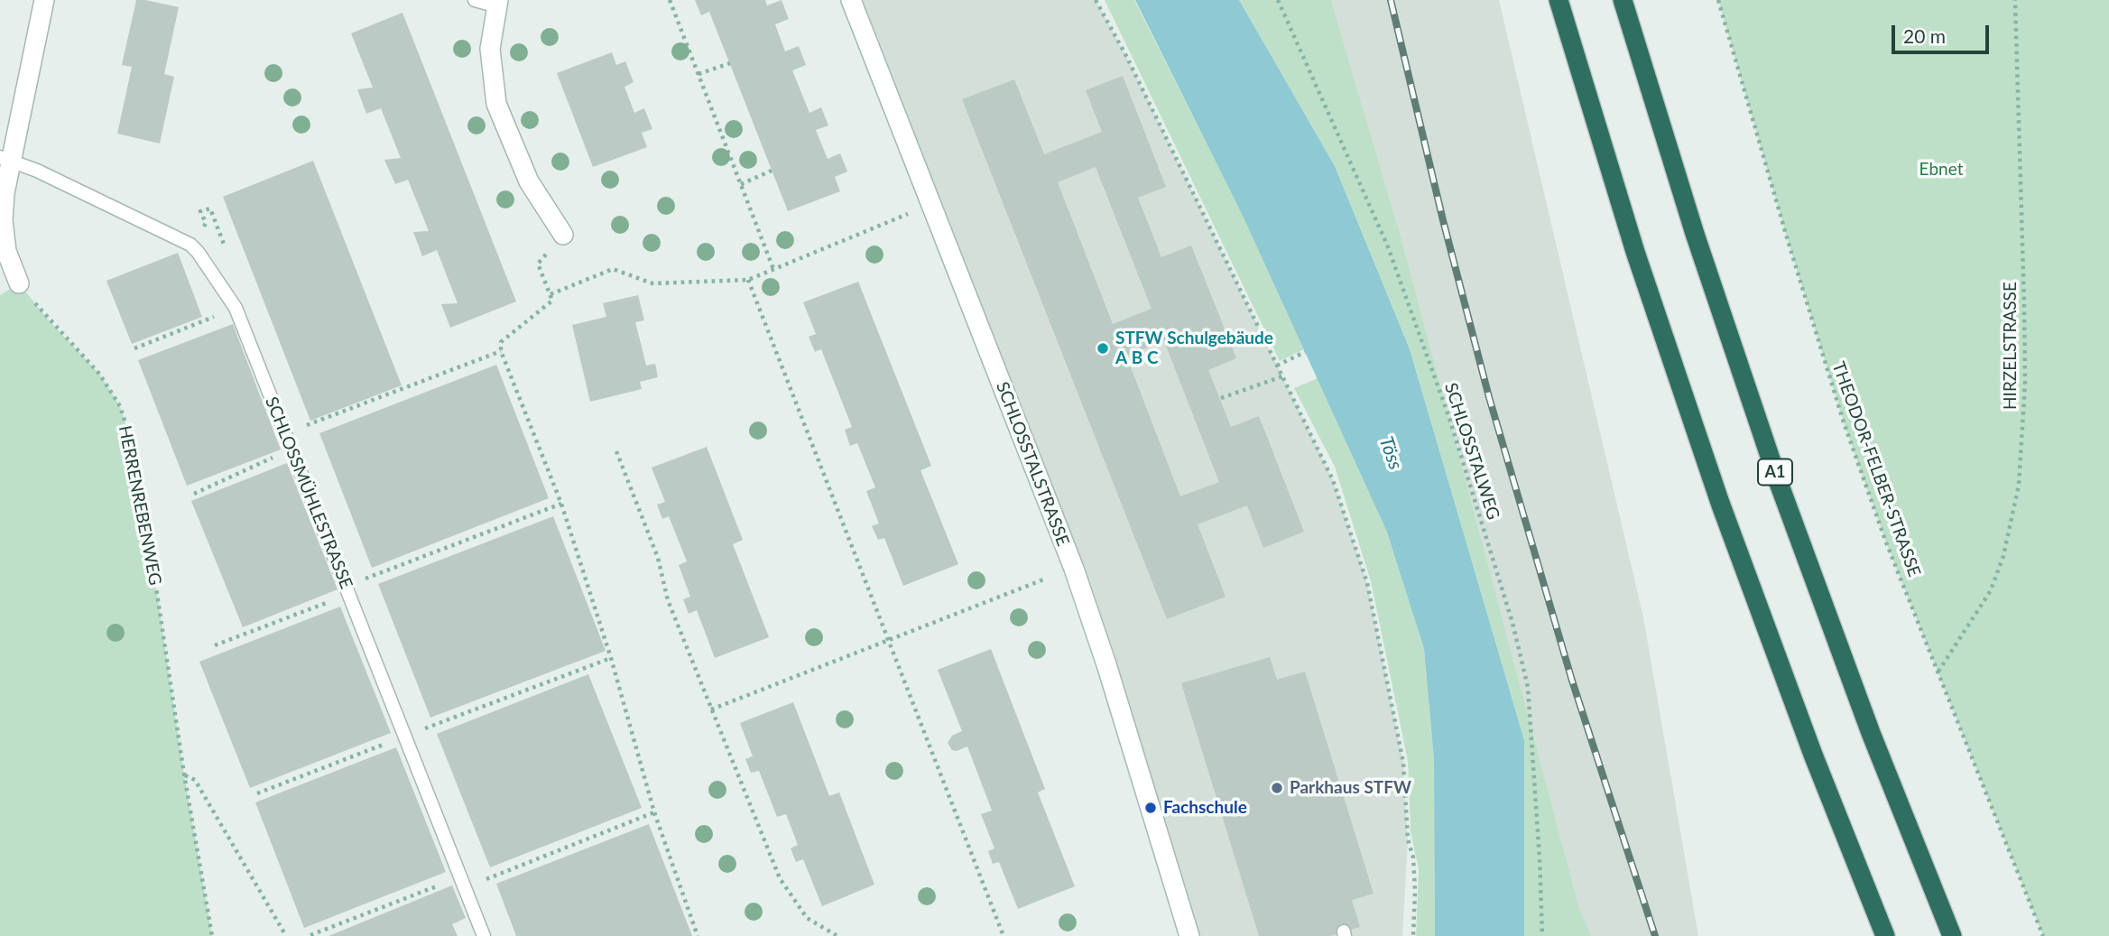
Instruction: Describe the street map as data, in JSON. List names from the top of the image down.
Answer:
{
  "streets": {
    "highway": ["A1"],
    "main road": ["SCHLOSSTALSTRASSE"],
    "lane": ["SCHLOSSMÜHLESTRASSE"],
    "path": [
      "HIRZELSTRASSE",
      "SCHLOSSTALWEG",
      "THEODOR-FELBER-STRASSE",
      "HERRENREBENWEG"
    ]
  },
  "crossings": [
    ["HIRZELSTRASSE", "THEODOR-FELBER-STRASSE"]
  ],
  "water": ["Töss"],
  "parks": ["Ebnet"],
  "places": ["STFW Schulgebäude A B C", "Parkhaus STFW", "Fachschule"],
  "scale_bar": "20 m"
}
